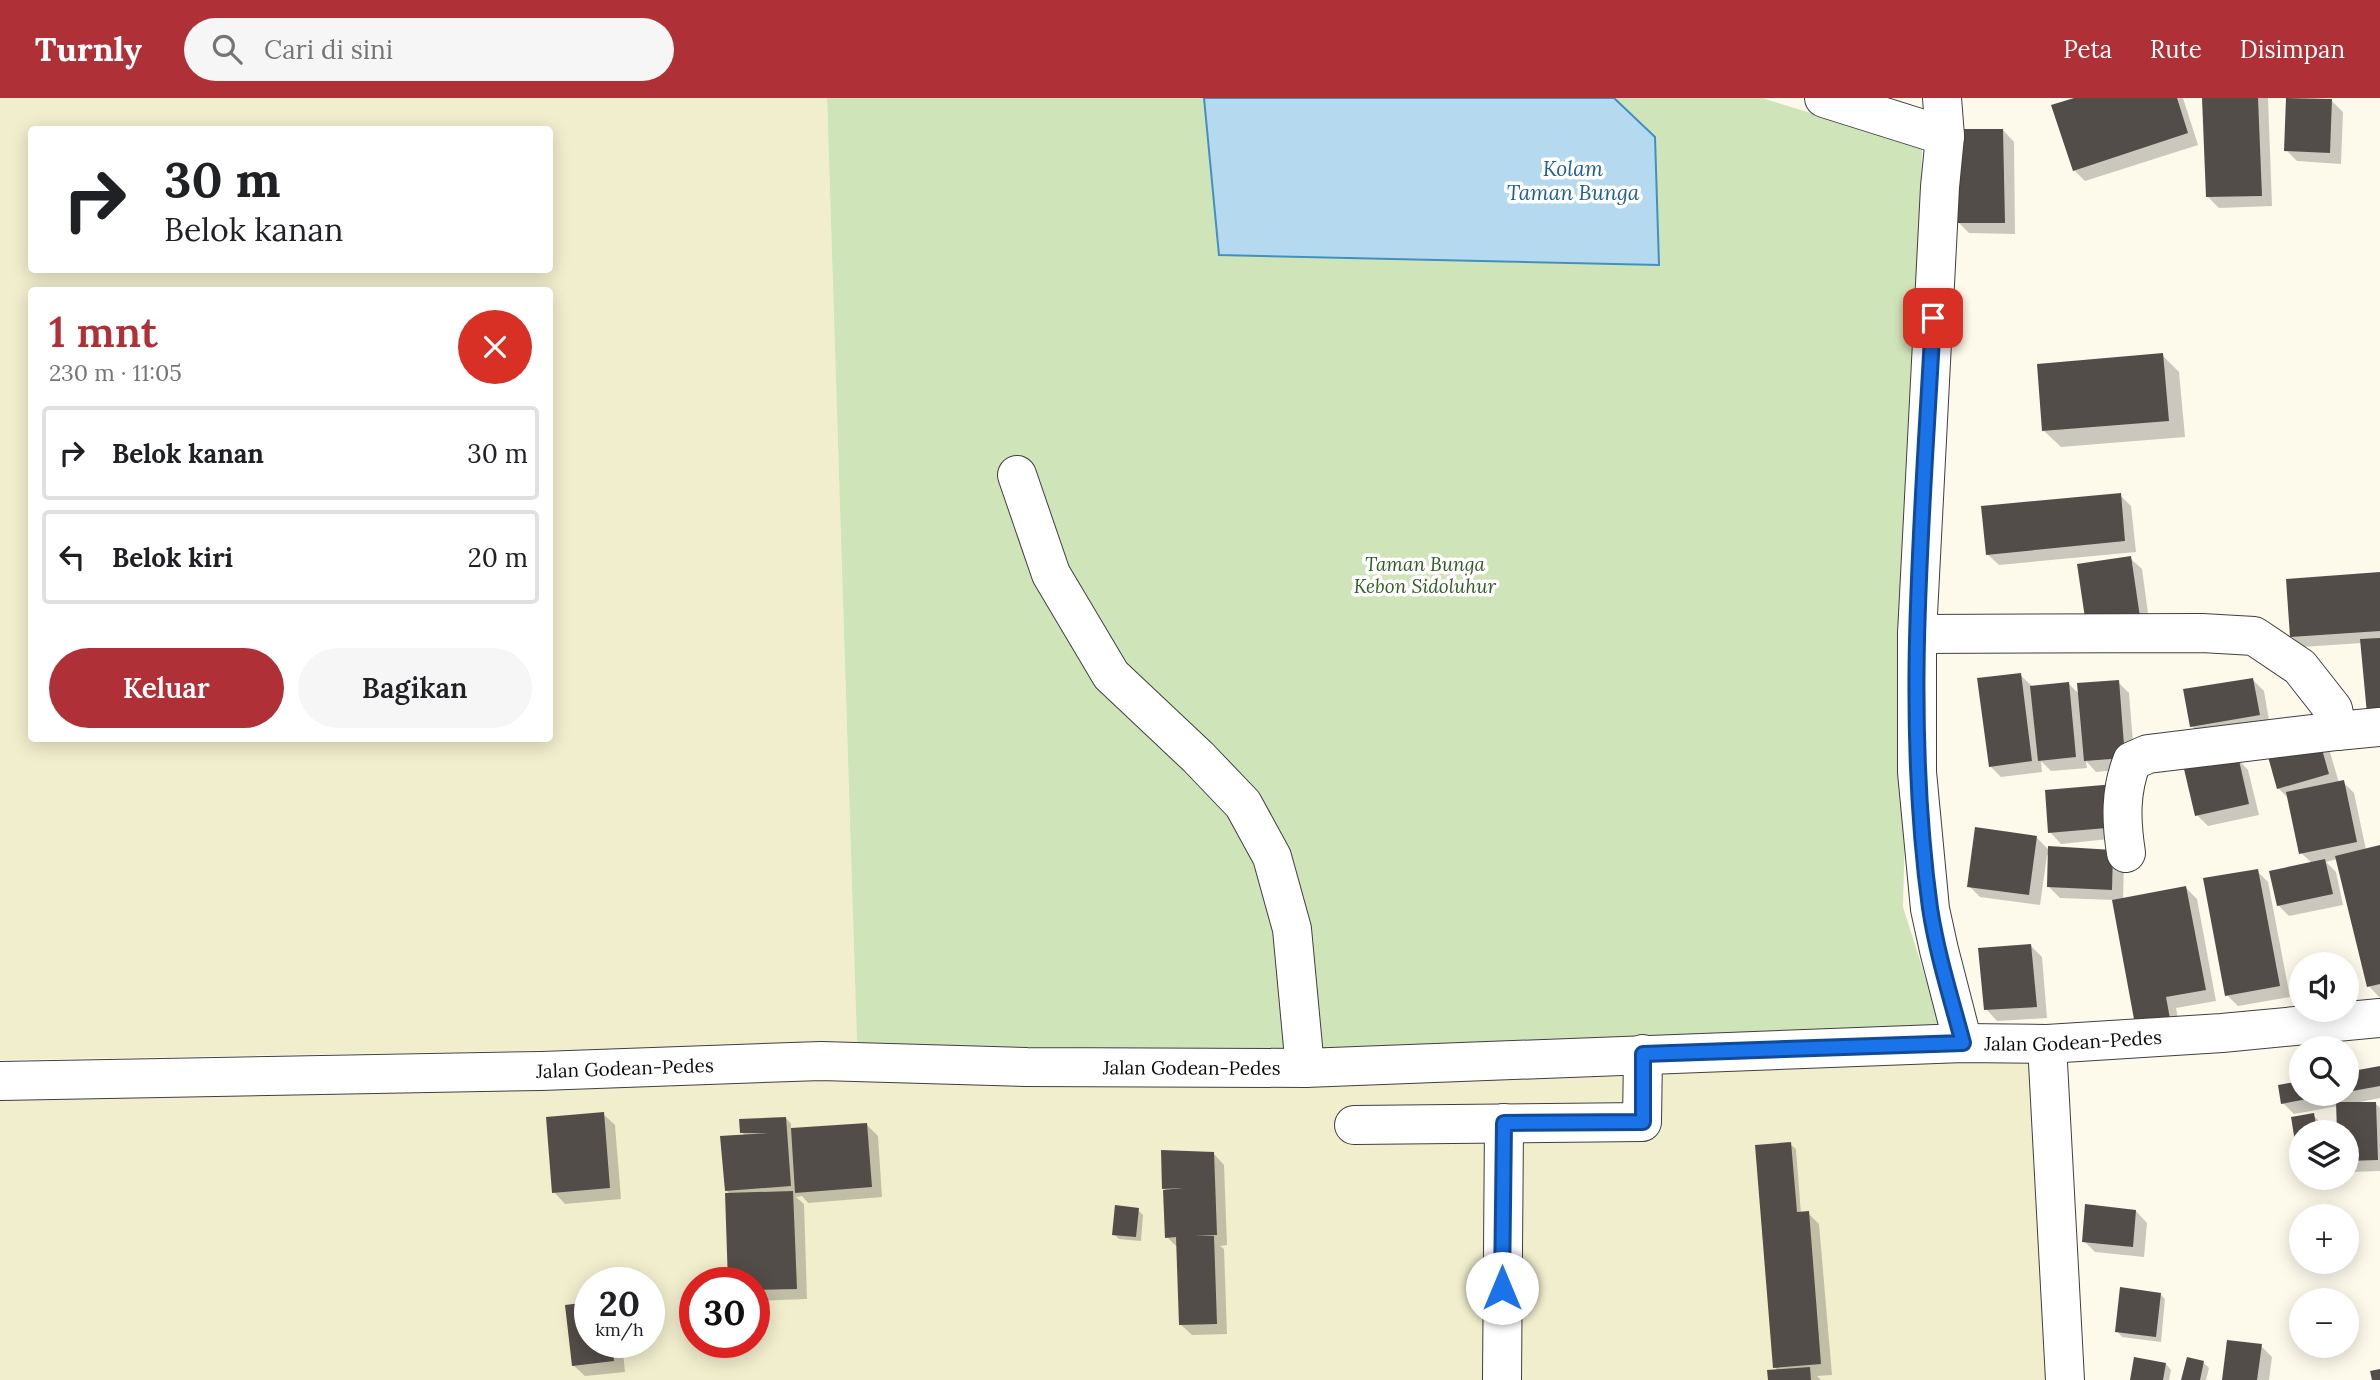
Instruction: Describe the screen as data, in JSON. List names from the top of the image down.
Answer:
{
  "streets": {
    "street": ["Jalan Godean-Pedes"]
  },
  "water": ["Kolam Taman Bunga"],
  "parks": ["Taman Bunga Kebon Sidoluhur"],
  "page": {
    "header": "Turnly",
    "search": "Cari di sini",
    "nav": ["Peta", "Rute", "Disimpan"],
    "turn": ["30 m", "Belok kanan"],
    "heading": ["1 mnt", "230 m · 11:05"],
    "list": [
      {
        "name": "Belok kanan",
        "value": "30 m"
      },
      {
        "name": "Belok kiri",
        "value": "20 m"
      }
    ],
    "buttons": ["Keluar", "Bagikan"],
    "map_buttons": ["+", "−"],
    "speed": "20 km/h",
    "limit": "30"
  }
}
